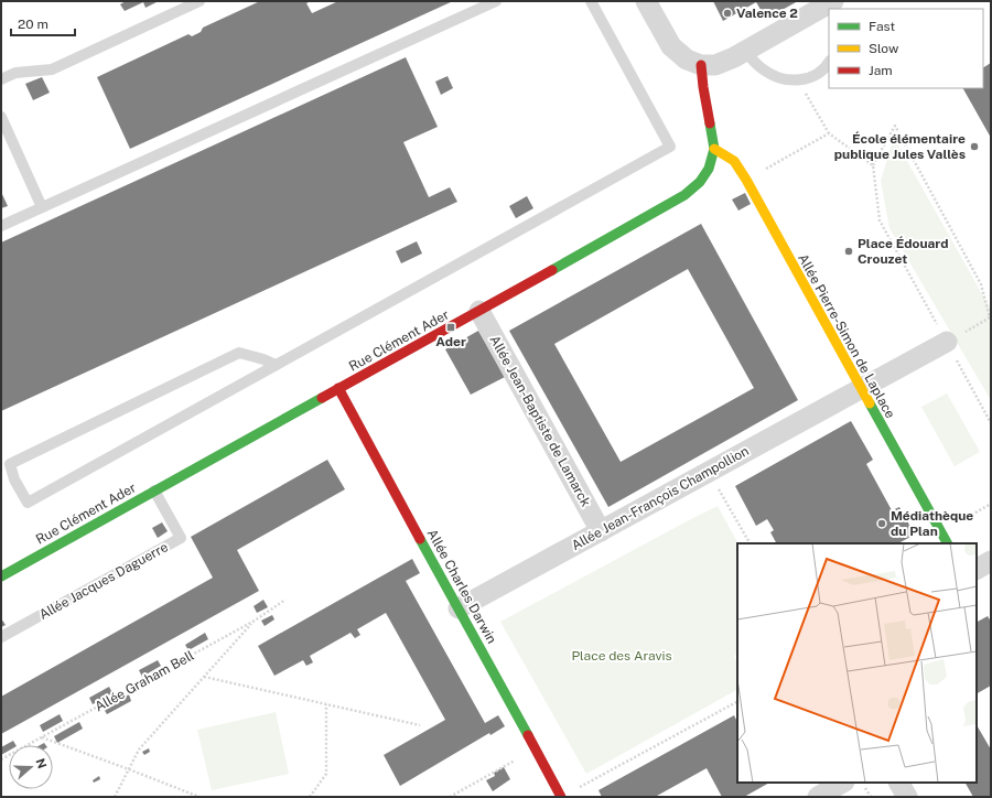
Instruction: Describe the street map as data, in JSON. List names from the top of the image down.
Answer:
{
  "streets": {
    "street": [
      "Allée Pierre-Simon de Laplace",
      "Rue Clément Ader",
      "Allée Jean-Baptiste de Lamarck",
      "Allée Jean-François Champollion",
      "Allée Charles Darwin"
    ],
    "lane": ["Allée Jacques Daguerre"],
    "path": ["Allée Graham Bell"]
  },
  "crossings": [
    ["Allée Pierre-Simon de Laplace", "Rue Clément Ader"],
    ["Allée Pierre-Simon de Laplace", "Allée Jean-François Champollion"],
    ["Rue Clément Ader", "Allée Jean-Baptiste de Lamarck"],
    ["Rue Clément Ader", "Allée Jacques Daguerre"],
    ["Rue Clément Ader", "Allée Charles Darwin"],
    ["Allée Jean-Baptiste de Lamarck", "Allée Jean-François Champollion"],
    ["Allée Jean-François Champollion", "Allée Charles Darwin"]
  ],
  "parks": ["Place des Aravis"],
  "places": {
    "other": [
      "Valence 2",
      "École élémentaire publique Jules Vallès",
      "Place Édouard Crouzet",
      "Médiathèque du Plan"
    ],
    "transit": ["Ader"]
  },
  "legend": ["Fast", "Slow", "Jam"],
  "scale_bar": "20 m",
  "north": "right"
}
